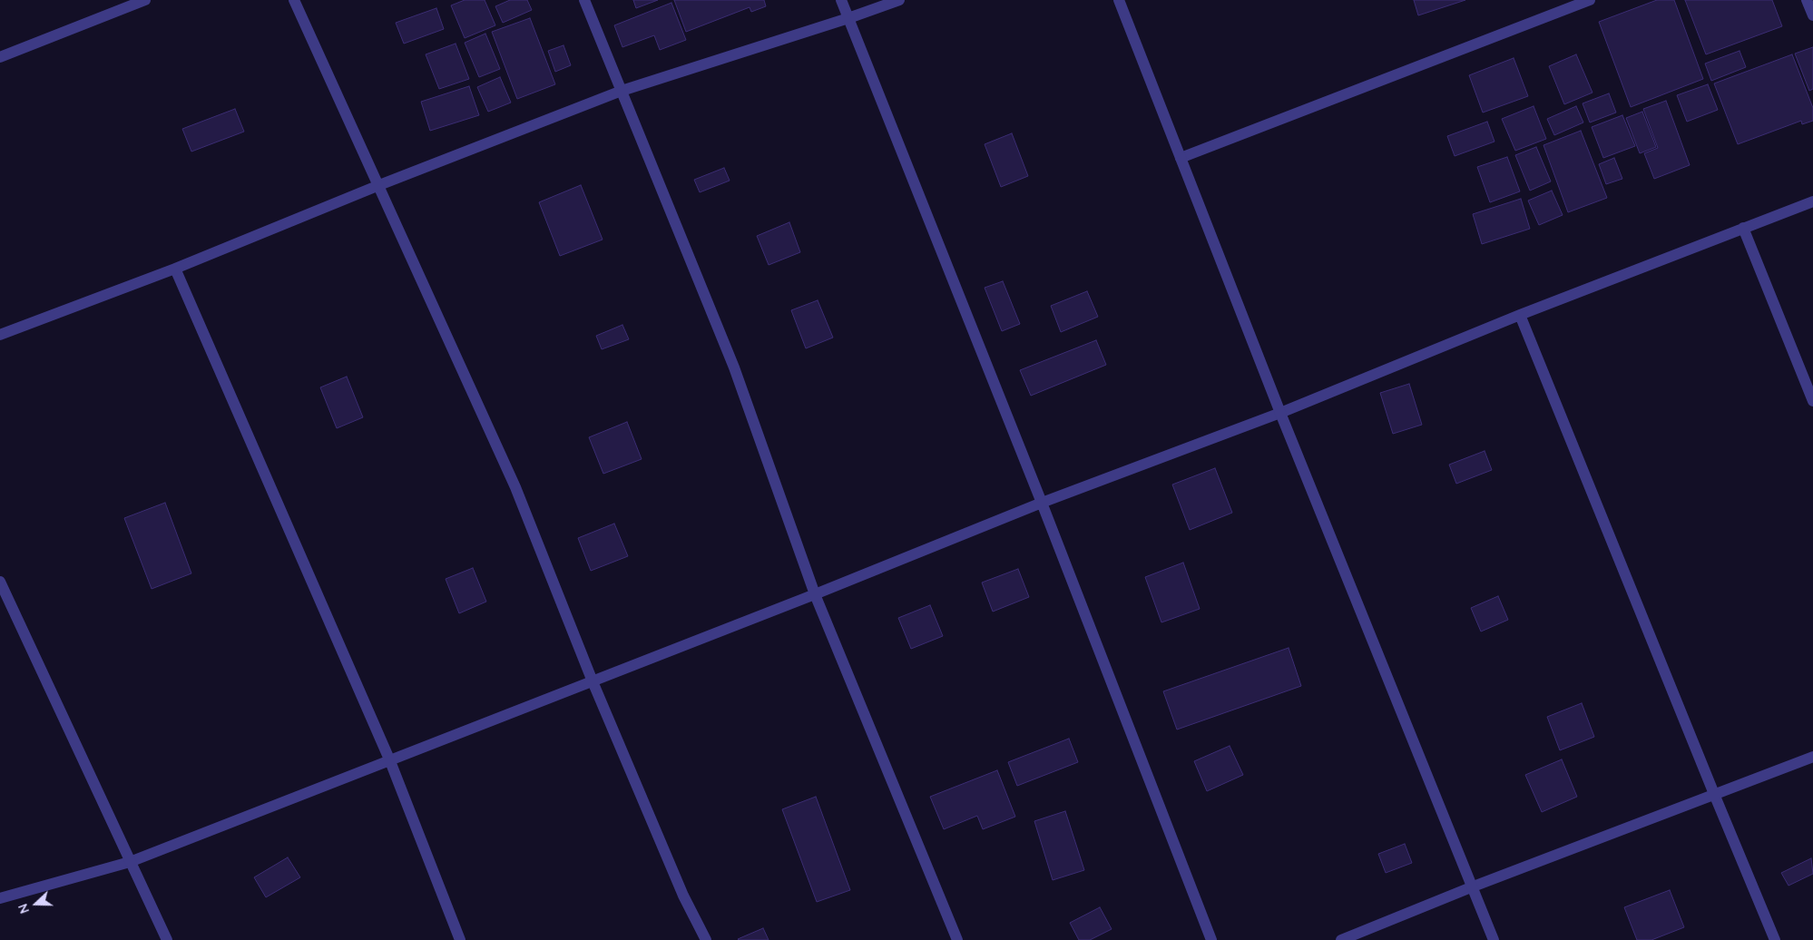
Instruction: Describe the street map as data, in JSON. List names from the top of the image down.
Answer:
{
  "north": "left"
}
